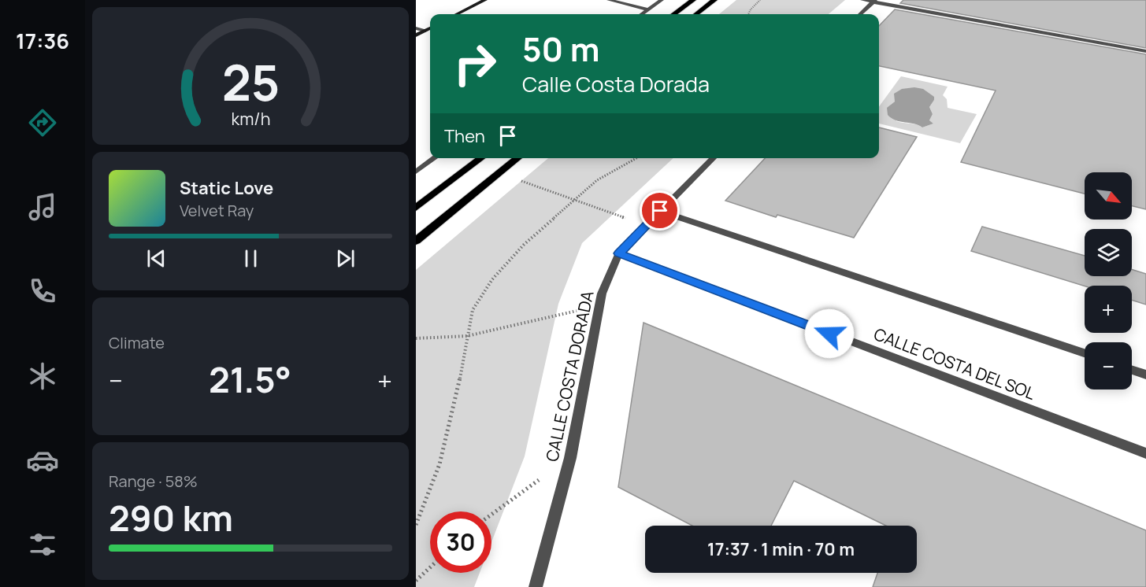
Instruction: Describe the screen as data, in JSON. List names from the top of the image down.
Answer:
{
  "streets": {
    "street": ["CALLE COSTA DEL SOL", "CALLE COSTA DORADA"]
  },
  "crossings": [
    ["CALLE COSTA DEL SOL", "CALLE COSTA DORADA"]
  ],
  "north": "bottom right",
  "page": {
    "tabs": "17:36",
    "turn": ["50 m", "Calle Costa Dorada"],
    "then": "Then",
    "song": ["Static Love", "Velvet Ray"],
    "map_buttons": ["+", "−"],
    "tile": [
      "Climate",
      ["Range · 58%", "290 km"]
    ],
    "heat": ["−", "21.5°", "+"],
    "limit": "30",
    "trip": "17:37 · 1 min · 70 m",
    "gauge": ["25", "km/h"]
  }
}
